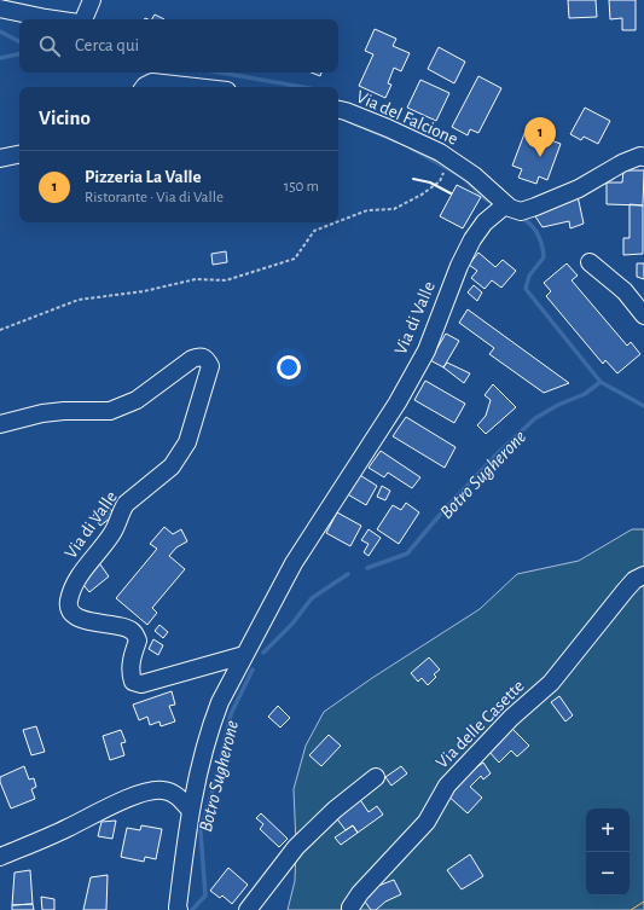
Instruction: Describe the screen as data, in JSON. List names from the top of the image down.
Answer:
{
  "streets": {
    "street": ["Via del Falcione", "Via di Valle", "Via delle Casette"]
  },
  "crossings": [
    ["Via del Falcione", "Via di Valle"]
  ],
  "water": ["Botro Sugherone"],
  "page": {
    "search": "Cerca qui",
    "heading": "Vicino",
    "pins": "1",
    "list": [
      {
        "mark": "1",
        "name": "Pizzeria La Valle",
        "note": "Ristorante · Via di Valle",
        "value": "150 m"
      }
    ],
    "map_buttons": ["+", "−"]
  }
}
